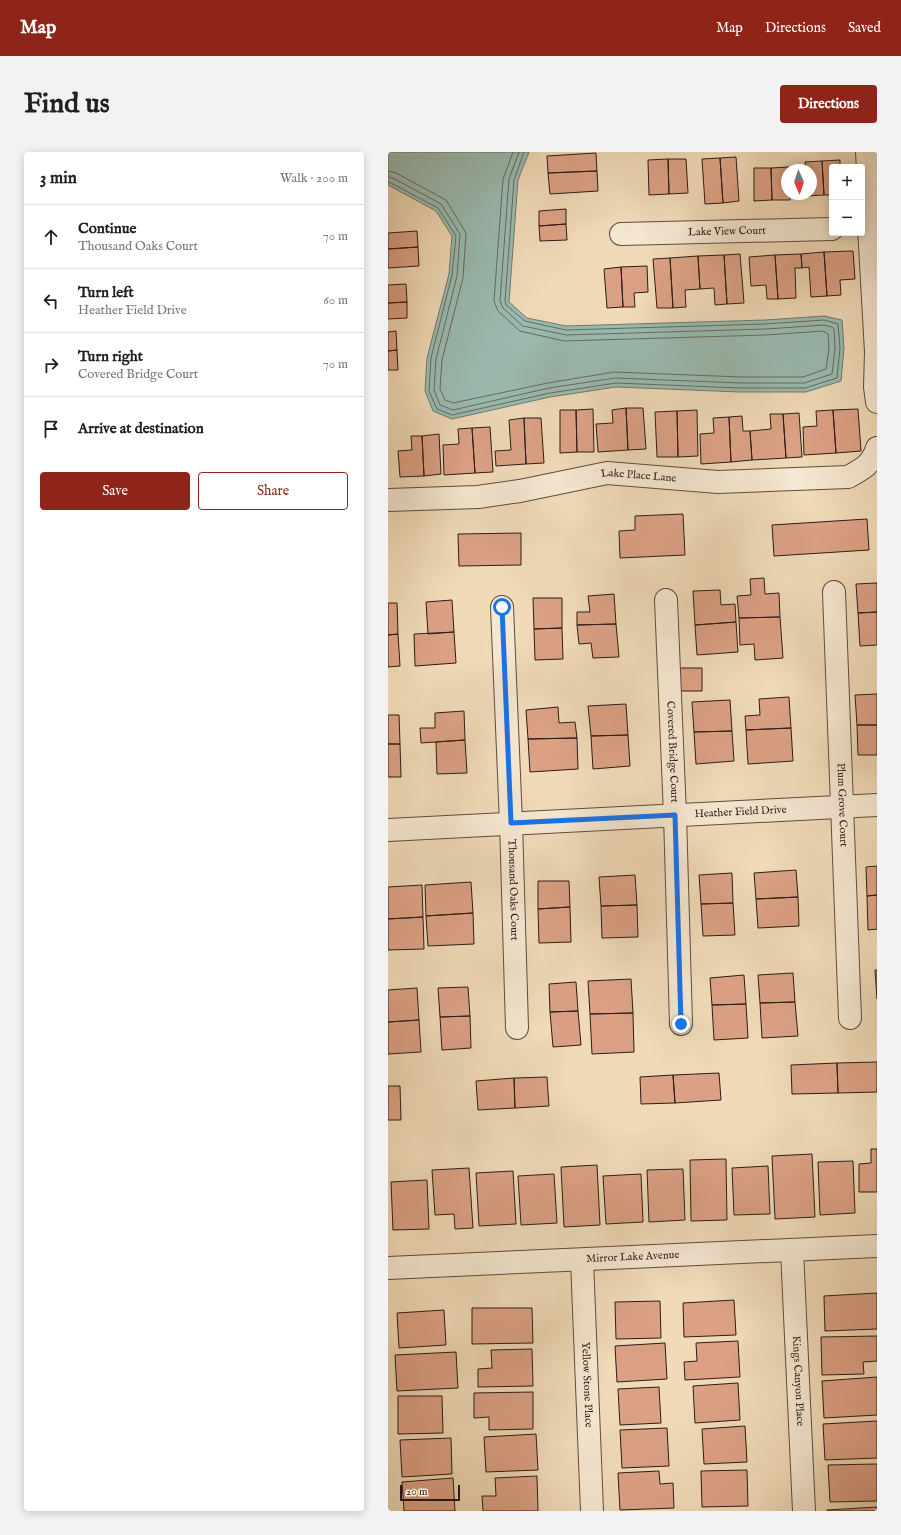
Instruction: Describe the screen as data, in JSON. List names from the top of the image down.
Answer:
{
  "streets": {
    "street": [
      "Lake View Court",
      "Lake Place Lane",
      "Covered Bridge Court",
      "Plum Grove Court",
      "Heather Field Drive",
      "Thousand Oaks Court",
      "Mirror Lake Avenue",
      "Kings Canyon Place",
      "Yellow Stone Place"
    ]
  },
  "crossings": [
    ["Covered Bridge Court", "Heather Field Drive"],
    ["Plum Grove Court", "Heather Field Drive"],
    ["Heather Field Drive", "Thousand Oaks Court"],
    ["Mirror Lake Avenue", "Kings Canyon Place"],
    ["Mirror Lake Avenue", "Yellow Stone Place"]
  ],
  "scale_bar": "20 m",
  "north": "bottom",
  "page": {
    "header": "Map",
    "nav": ["Map", "Directions", "Saved"],
    "buttons": [
      "Directions",
      ["Save", "Share"]
    ],
    "title": "Find us",
    "heading": ["3 min", "Walk · 200 m"],
    "map_buttons": ["+", "−"],
    "list": [
      ["Continue", "Thousand Oaks Court", "70 m"],
      ["Turn left", "Heather Field Drive", "60 m"],
      ["Turn right", "Covered Bridge Court", "70 m"],
      "Arrive at destination"
    ],
    "scale": "20 m"
  }
}
